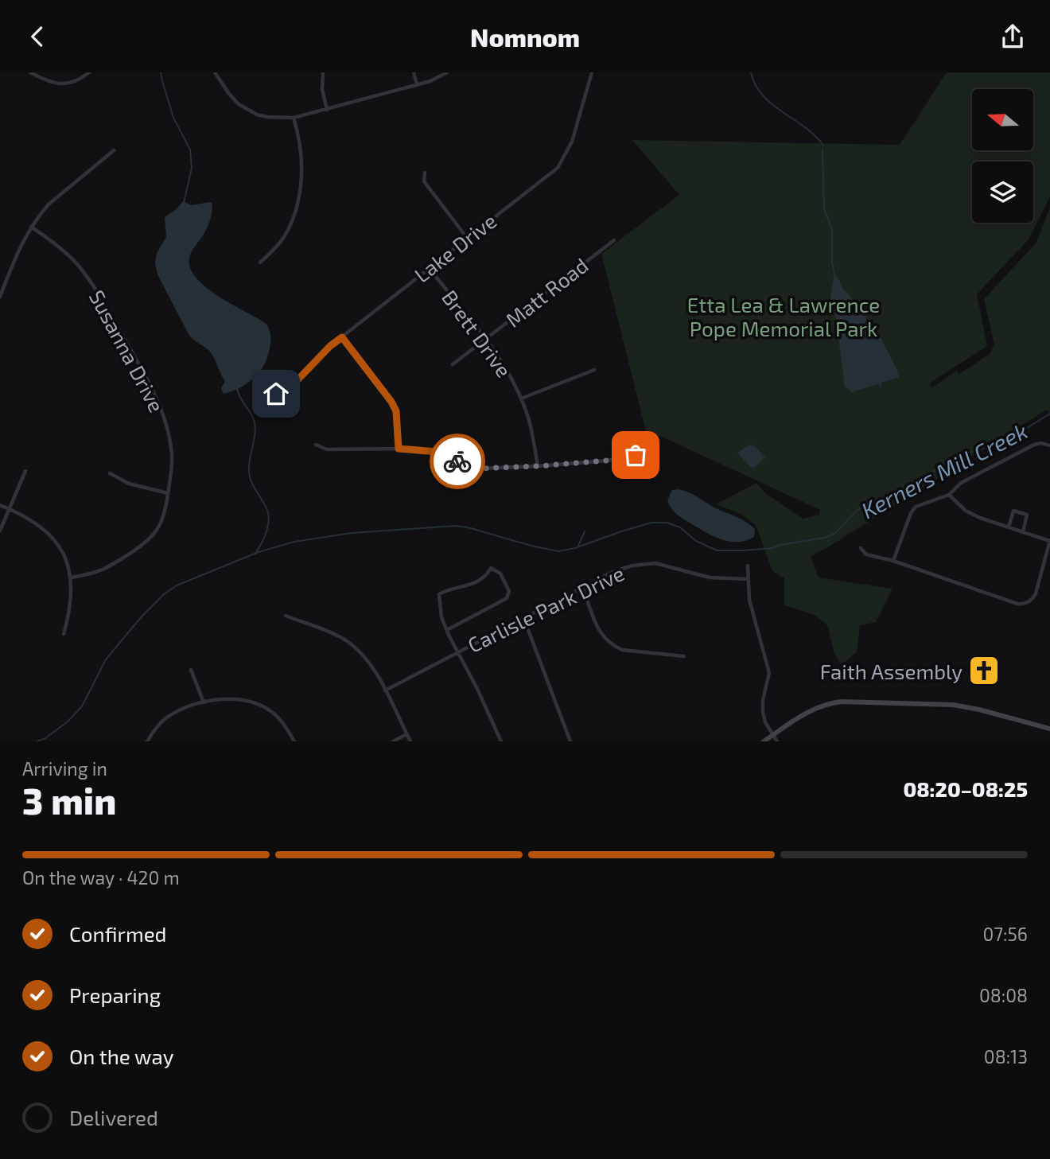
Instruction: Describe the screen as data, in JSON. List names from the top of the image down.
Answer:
{
  "streets": {
    "street": [
      "Lake Drive",
      "Matt Road",
      "Brett Drive",
      "Susanna Drive",
      "Carlisle Park Drive"
    ]
  },
  "crossings": [
    ["Lake Drive", "Brett Drive"],
    ["Matt Road", "Brett Drive"]
  ],
  "water": ["Kerners Mill Creek"],
  "parks": ["Etta Lea & Lawrence Pope Memorial Park"],
  "places": {
    "church": ["Faith Assembly"]
  },
  "north": "left",
  "page": {
    "header": "Nomnom",
    "heading": ["3 min", "Arriving in", "08:20–08:25"],
    "bar": "On the way · 420 m",
    "list": [
      ["Confirmed", "07:56"],
      ["Preparing", "08:08"],
      ["On the way", "08:13"],
      "Delivered"
    ]
  }
}
